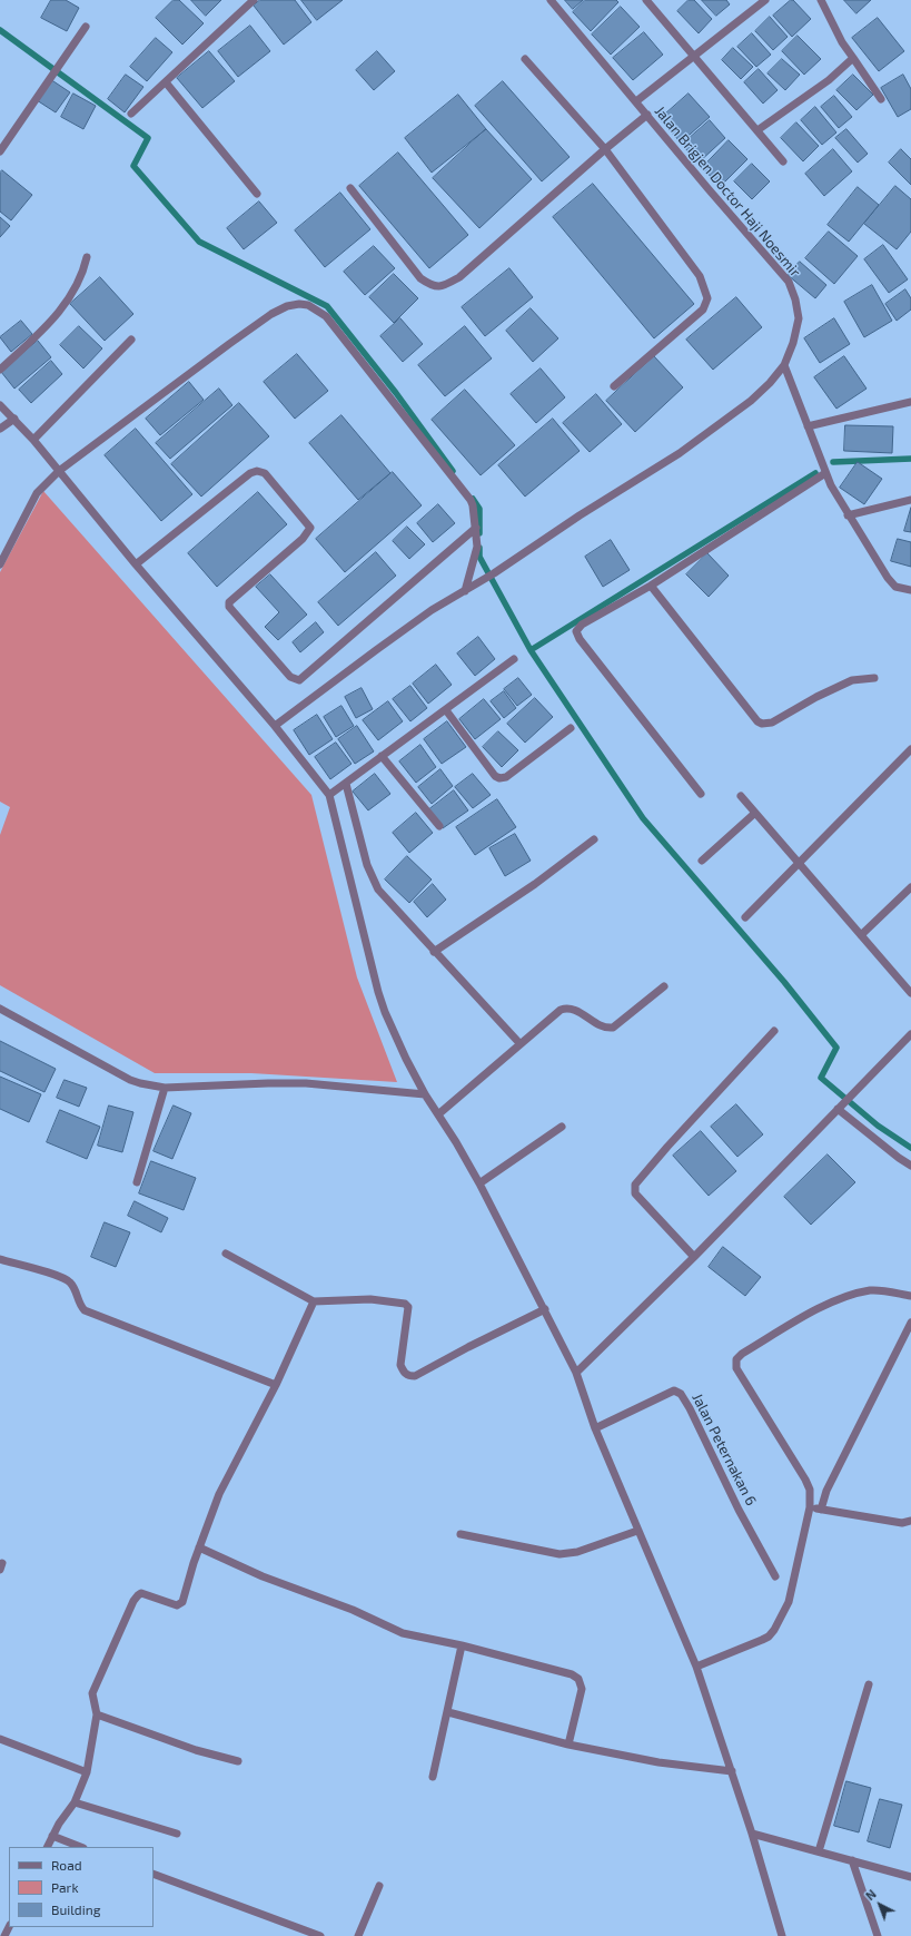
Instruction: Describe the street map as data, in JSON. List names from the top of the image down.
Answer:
{
  "streets": {
    "street": ["Jalan Brigjen Doctor Haji Noesmir", "Jalan Peternakan 6"]
  },
  "legend": ["Road", "Park", "Building"],
  "north": "top left"
}
